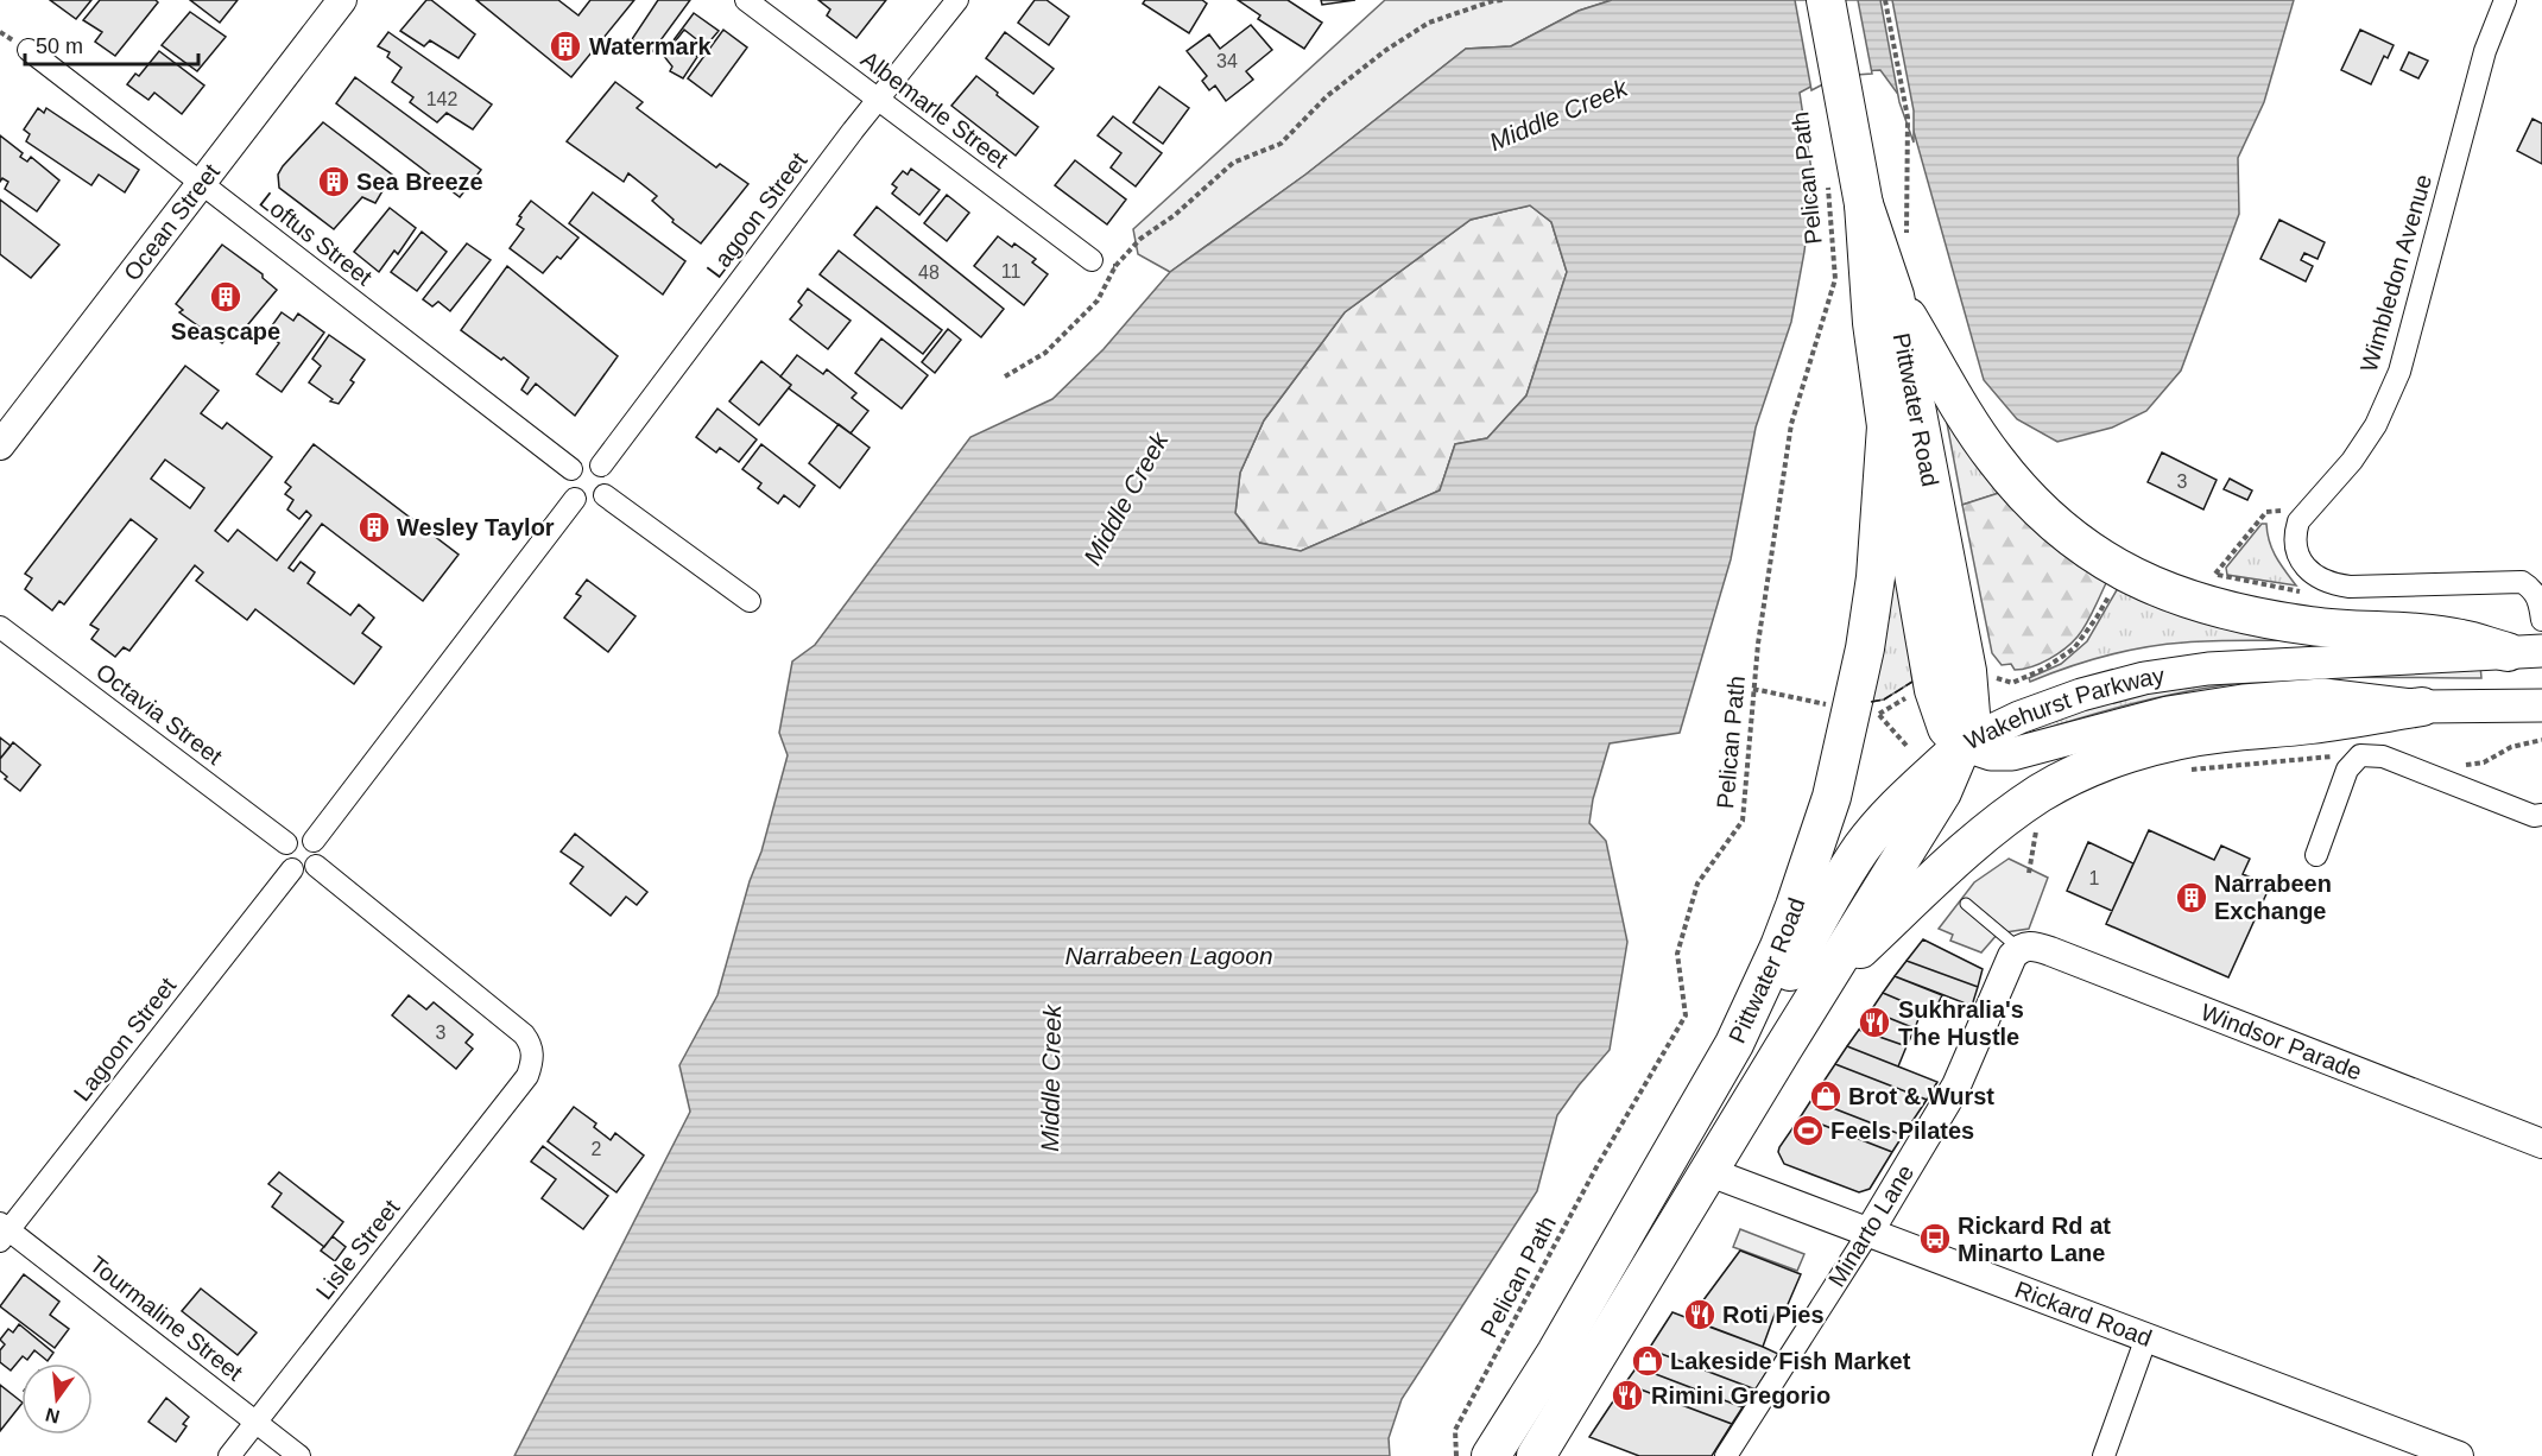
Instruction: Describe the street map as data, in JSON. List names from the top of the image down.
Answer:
{
  "streets": {
    "highway": ["Pittwater Road"],
    "main road": ["Wakehurst Parkway"],
    "street": [
      "Albemarle Street",
      "Lagoon Street",
      "Ocean Street",
      "Loftus Street",
      "Wimbledon Avenue",
      "Octavia Street",
      "Windsor Parade",
      "Minarto Lane",
      "Lisle Street",
      "Rickard Road",
      "Tourmaline Street"
    ],
    "path": ["Pelican Path"]
  },
  "crossings": [
    ["Albemarle Street", "Lagoon Street"],
    ["Lagoon Street", "Loftus Street"],
    ["Lagoon Street", "Octavia Street"],
    ["Lagoon Street", "Lisle Street"],
    ["Lagoon Street", "Tourmaline Street"],
    ["Ocean Street", "Loftus Street"],
    ["Pittwater Road", "Wakehurst Parkway"],
    ["Pittwater Road", "Rickard Road"],
    ["Octavia Street", "Lisle Street"],
    ["Windsor Parade", "Minarto Lane"],
    ["Minarto Lane", "Rickard Road"],
    ["Lisle Street", "Tourmaline Street"]
  ],
  "water": ["Middle Creek", "Narrabeen Lagoon"],
  "places": {
    "building": [
      "Watermark",
      "Sea Breeze",
      "Seascape",
      "Wesley Taylor",
      "Narrabeen Exchange"
    ],
    "restaurant": ["Sukhralia's The Hustle", "Roti Pies", "Rimini Gregorio"],
    "shop": ["Brot & Wurst", "Lakeside Fish Market"],
    "sports": ["Feels Pilates"],
    "bus stop": ["Rickard Rd at Minarto Lane"]
  },
  "house_numbers": [
    "34",
    "142",
    "11",
    "48",
    "3",
    "1",
    "3",
    "2"
  ],
  "scale_bar": "50 m",
  "north": "bottom"
}
